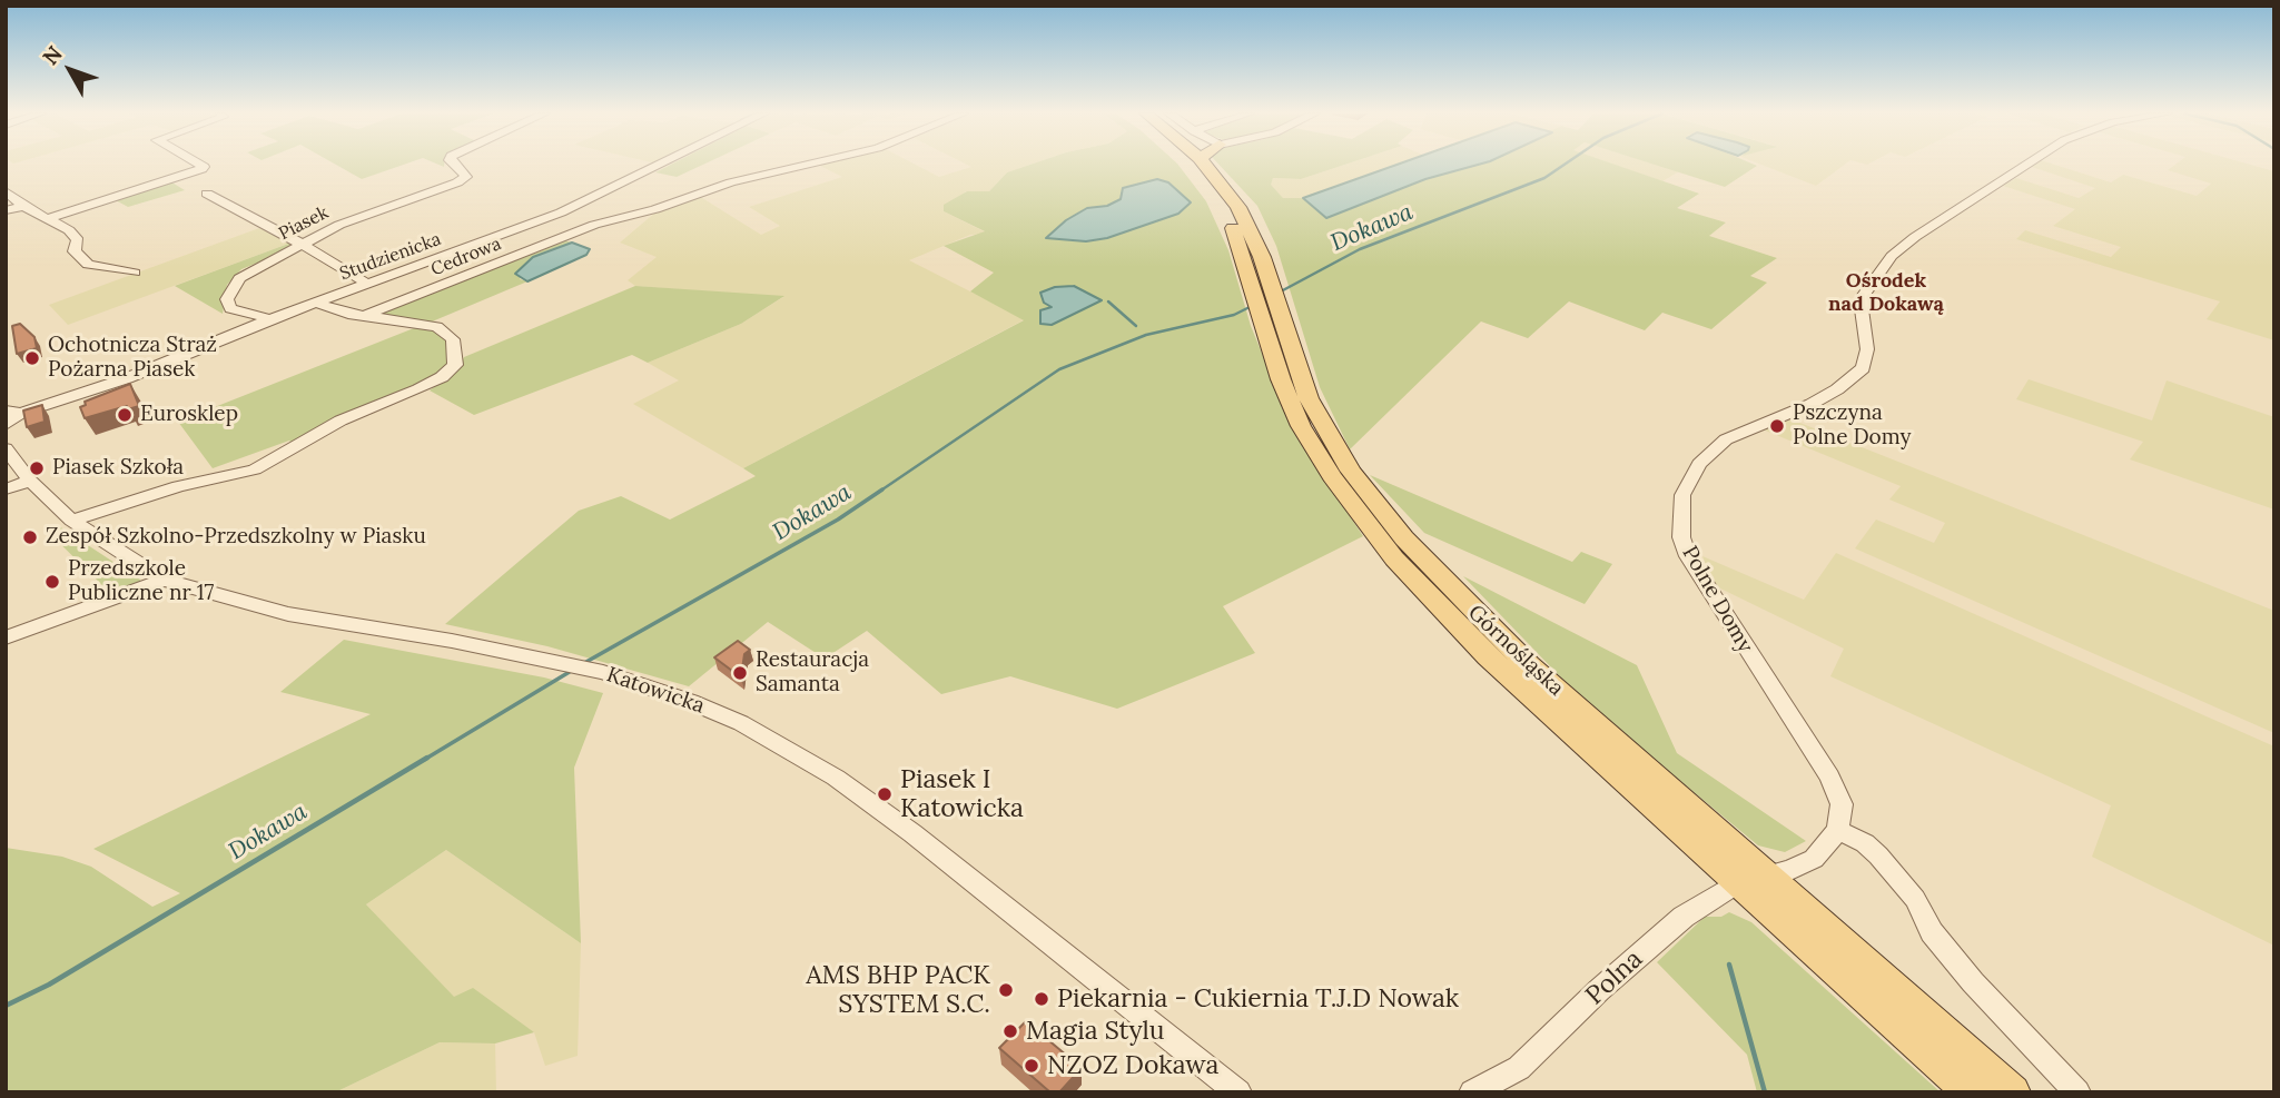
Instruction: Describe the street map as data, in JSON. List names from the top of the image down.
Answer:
{
  "streets": {
    "main road": ["Górnośląska"],
    "street": [
      "Piasek",
      "Studzienicka",
      "Cedrowa",
      "Polne Domy",
      "Katowicka",
      "Polna"
    ]
  },
  "crossings": [
    ["Piasek", "Studzienicka"],
    ["Górnośląska", "Polna"]
  ],
  "districts": ["Ośrodek nad Dokawą"],
  "water": ["Dokawa"],
  "places": [
    "Ochotnicza Straż Pożarna Piasek",
    "Eurosklep",
    "Pszczyna Polne Domy",
    "Piasek Szkoła",
    "Zespół Szkolno-Przedszkolny w Piasku",
    "Przedszkole Publiczne nr 17",
    "Restauracja Samanta",
    "Piasek I Katowicka",
    "AMS BHP PACK SYSTEM S.C.",
    "Piekarnia - Cukiernia T.J.D Nowak",
    "Magia Stylu",
    "NZOZ Dokawa"
  ],
  "north": "top left"
}
